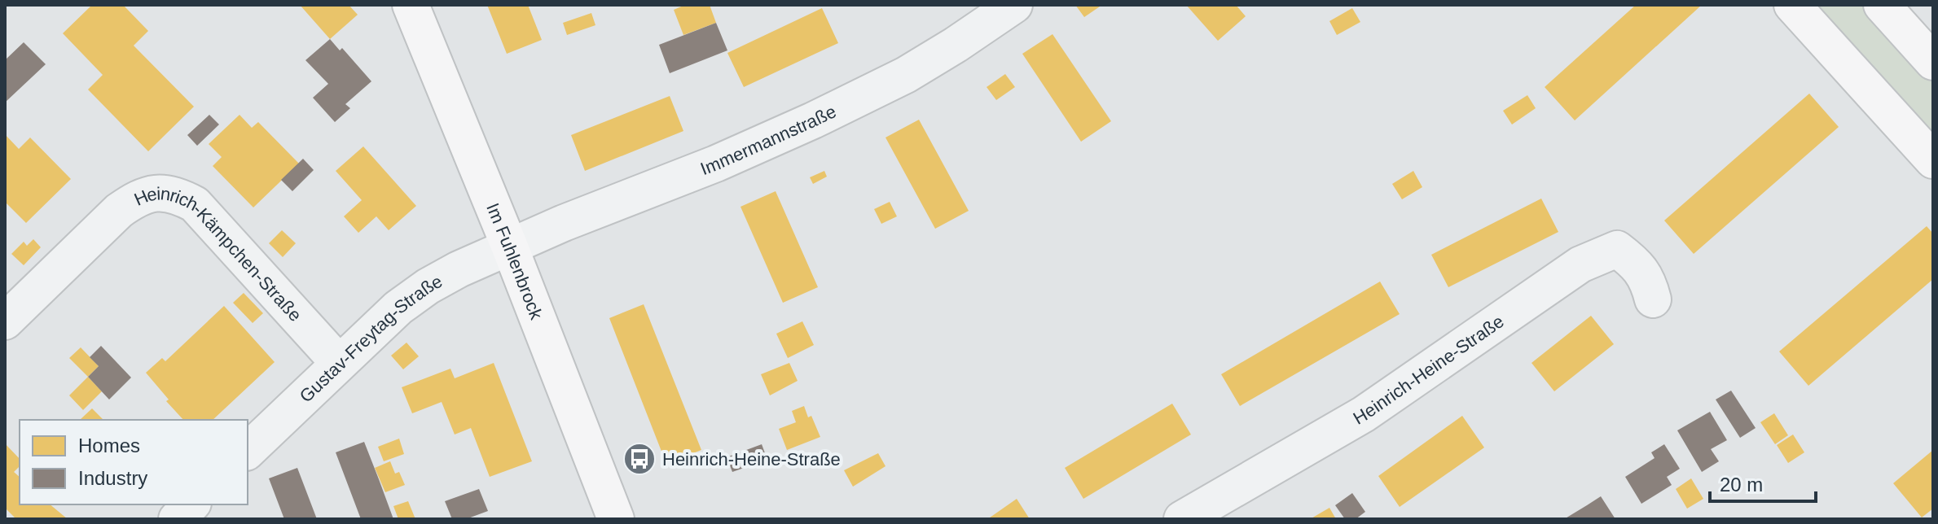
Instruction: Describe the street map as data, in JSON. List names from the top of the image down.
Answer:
{
  "streets": {
    "street": [
      "Immermannstraße",
      "Im Fuhlenbrock",
      "Heinrich-Kämpchen-Straße",
      "Gustav-Freytag-Straße",
      "Heinrich-Heine-Straße"
    ]
  },
  "crossings": [
    ["Immermannstraße", "Im Fuhlenbrock"],
    ["Immermannstraße", "Gustav-Freytag-Straße"],
    ["Im Fuhlenbrock", "Gustav-Freytag-Straße"],
    ["Heinrich-Kämpchen-Straße", "Gustav-Freytag-Straße"]
  ],
  "places": {
    "bus stop": ["Heinrich-Heine-Straße"]
  },
  "legend": ["Homes", "Industry"],
  "scale_bar": "20 m"
}
